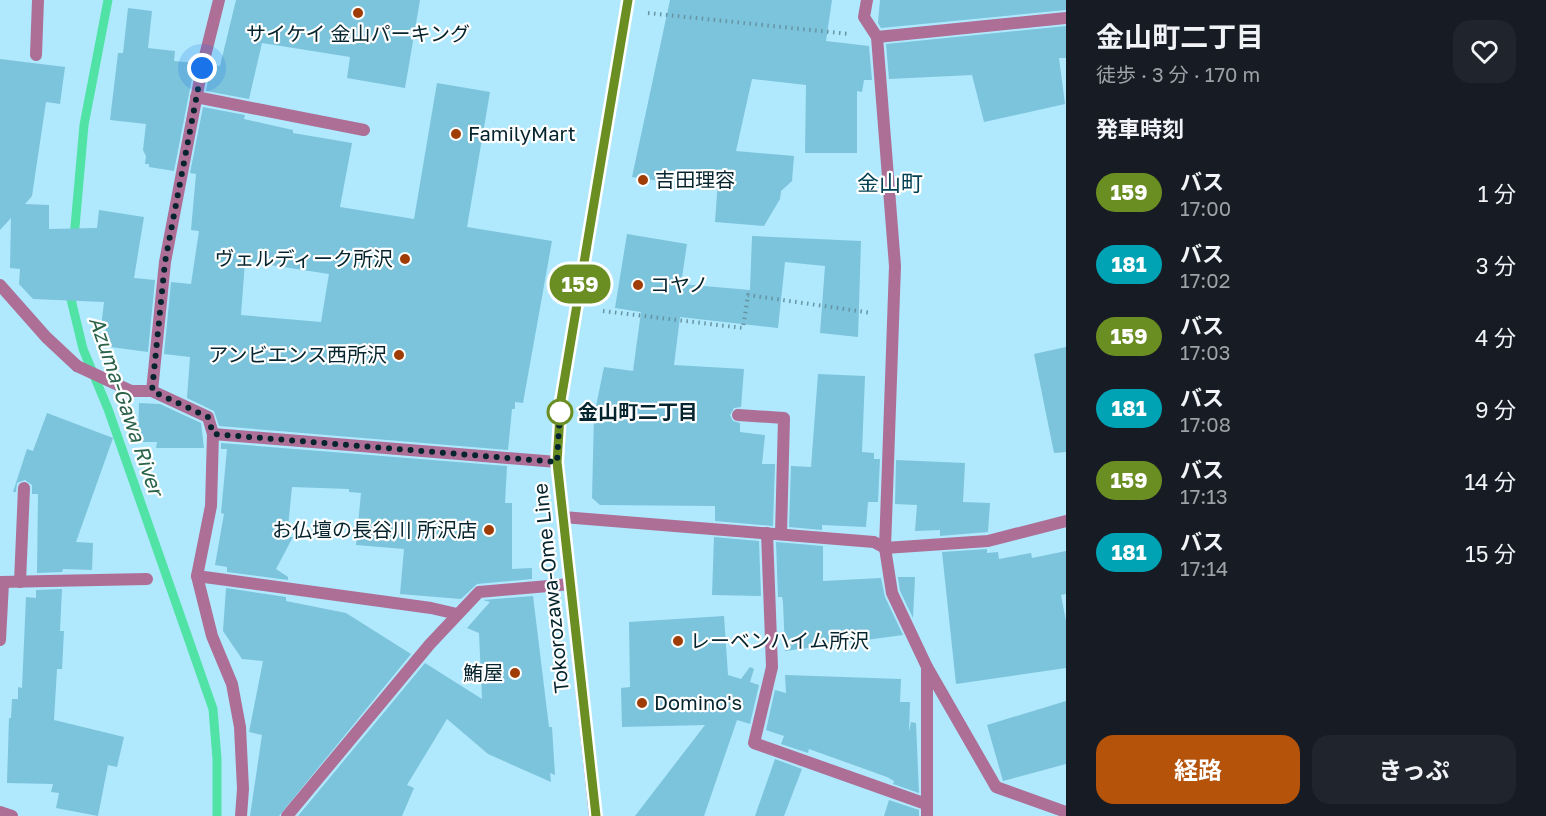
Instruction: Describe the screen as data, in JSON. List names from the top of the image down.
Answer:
{
  "streets": {
    "main road": ["Tokorozawa-Ome Line"]
  },
  "districts": ["金山町"],
  "water": ["Azuma-Gawa River"],
  "places": [
    "サイケイ 金山パーキング",
    "FamilyMart",
    "吉田理容",
    "ヴェルディーク所沢",
    "コヤノ",
    "アンビエンス西所沢",
    "金山町二丁目",
    "お仏壇の長谷川 所沢店",
    "レーベンハイム所沢",
    "鮪屋",
    "Domino's"
  ],
  "lines": ["bus line 159"],
  "page": {
    "on_map": "159",
    "heading": [
      ["金山町二丁目", "徒歩 · 3 分 · 170 m"],
      "発車時刻"
    ],
    "list": [
      {
        "mark": "159",
        "name": "バス",
        "note": "17:00",
        "value": "1 分"
      },
      {
        "mark": "181",
        "name": "バス",
        "note": "17:02",
        "value": "3 分"
      },
      {
        "mark": "159",
        "name": "バス",
        "note": "17:03",
        "value": "4 分"
      },
      {
        "mark": "181",
        "name": "バス",
        "note": "17:08",
        "value": "9 分"
      },
      {
        "mark": "159",
        "name": "バス",
        "note": "17:13",
        "value": "14 分"
      },
      {
        "mark": "181",
        "name": "バス",
        "note": "17:14",
        "value": "15 分"
      }
    ],
    "buttons": ["経路", "きっぷ"]
  }
}
